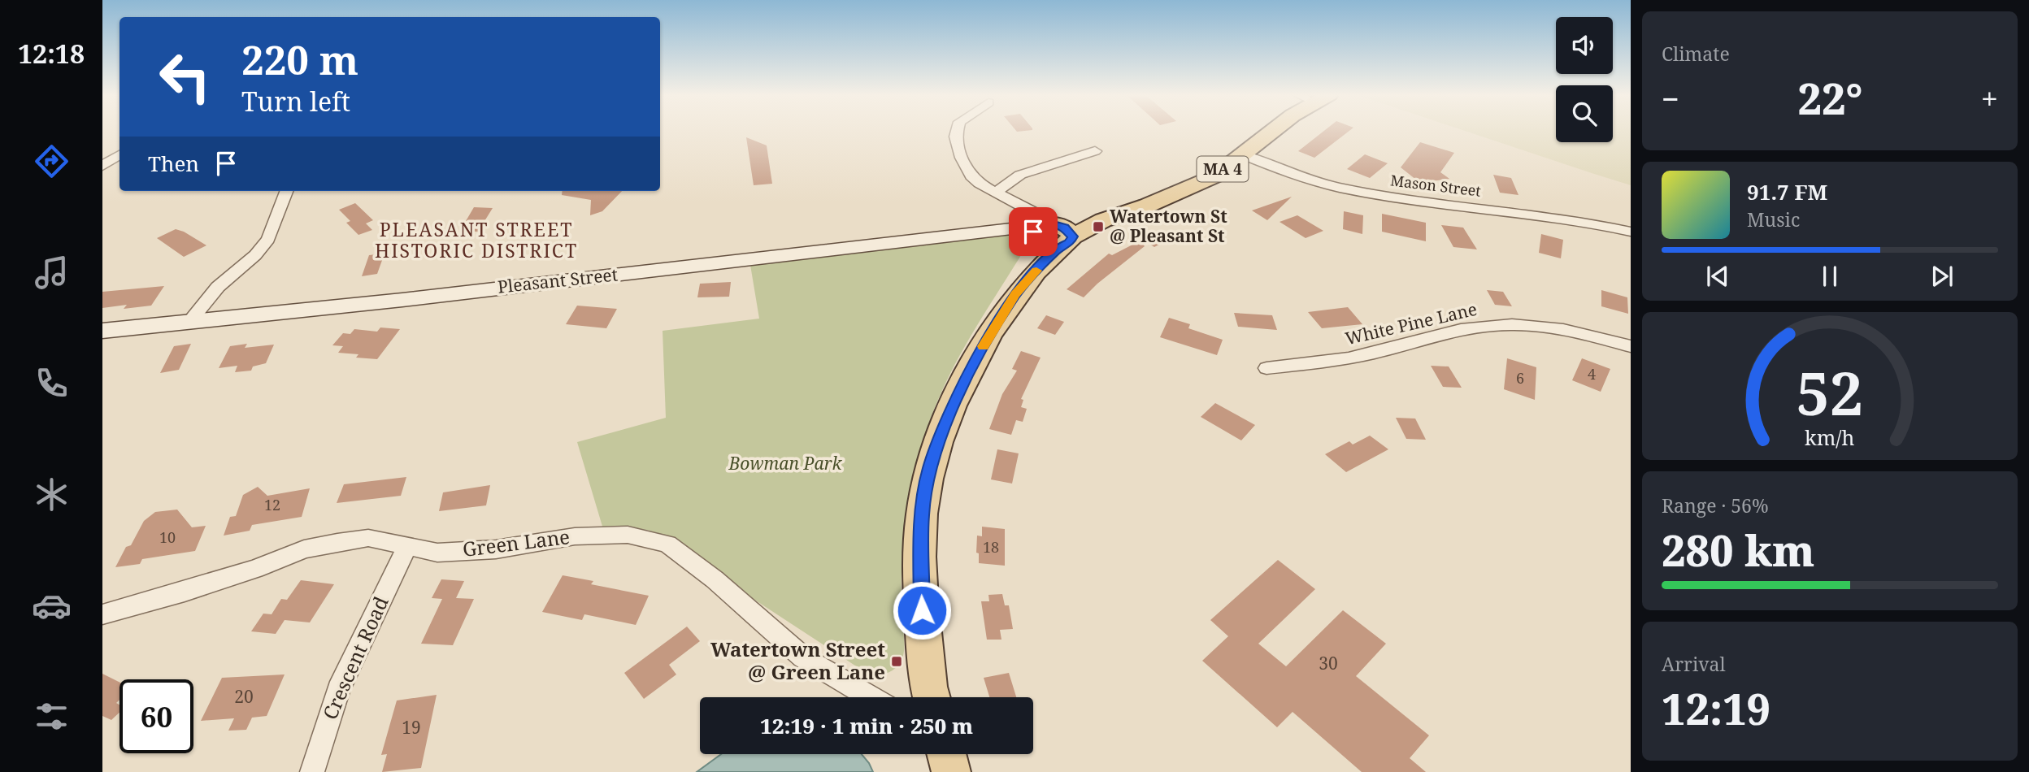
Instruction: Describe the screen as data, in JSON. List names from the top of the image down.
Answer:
{
  "streets": {
    "main road": ["MA 4", "Pleasant Street"],
    "street": [
      "Mason Street",
      "White Pine Lane",
      "Green Lane",
      "Crescent Road"
    ]
  },
  "crossings": [
    ["MA 4", "Pleasant Street"],
    ["Mason Street", "Pleasant Street"],
    ["Green Lane", "Crescent Road"]
  ],
  "districts": ["PLEASANT STREET HISTORIC DISTRICT"],
  "parks": ["Bowman Park"],
  "places": {
    "transit": ["Watertown St @ Pleasant St", "Watertown Street @ Green Lane"]
  },
  "house_numbers": [
    "4",
    "6",
    "12",
    "10",
    "18",
    "30",
    "20",
    "19"
  ],
  "page": {
    "tabs": "12:18",
    "tile": [
      "Climate",
      ["Range · 56%", "280 km"],
      ["Arrival", "12:19"]
    ],
    "turn": ["220 m", "Turn left"],
    "heat": ["−", "22°", "+"],
    "then": "Then",
    "song": ["91.7 FM", "Music"],
    "limit": "60",
    "trip": "12:19 · 1 min · 250 m",
    "gauge": ["52", "km/h"]
  }
}
